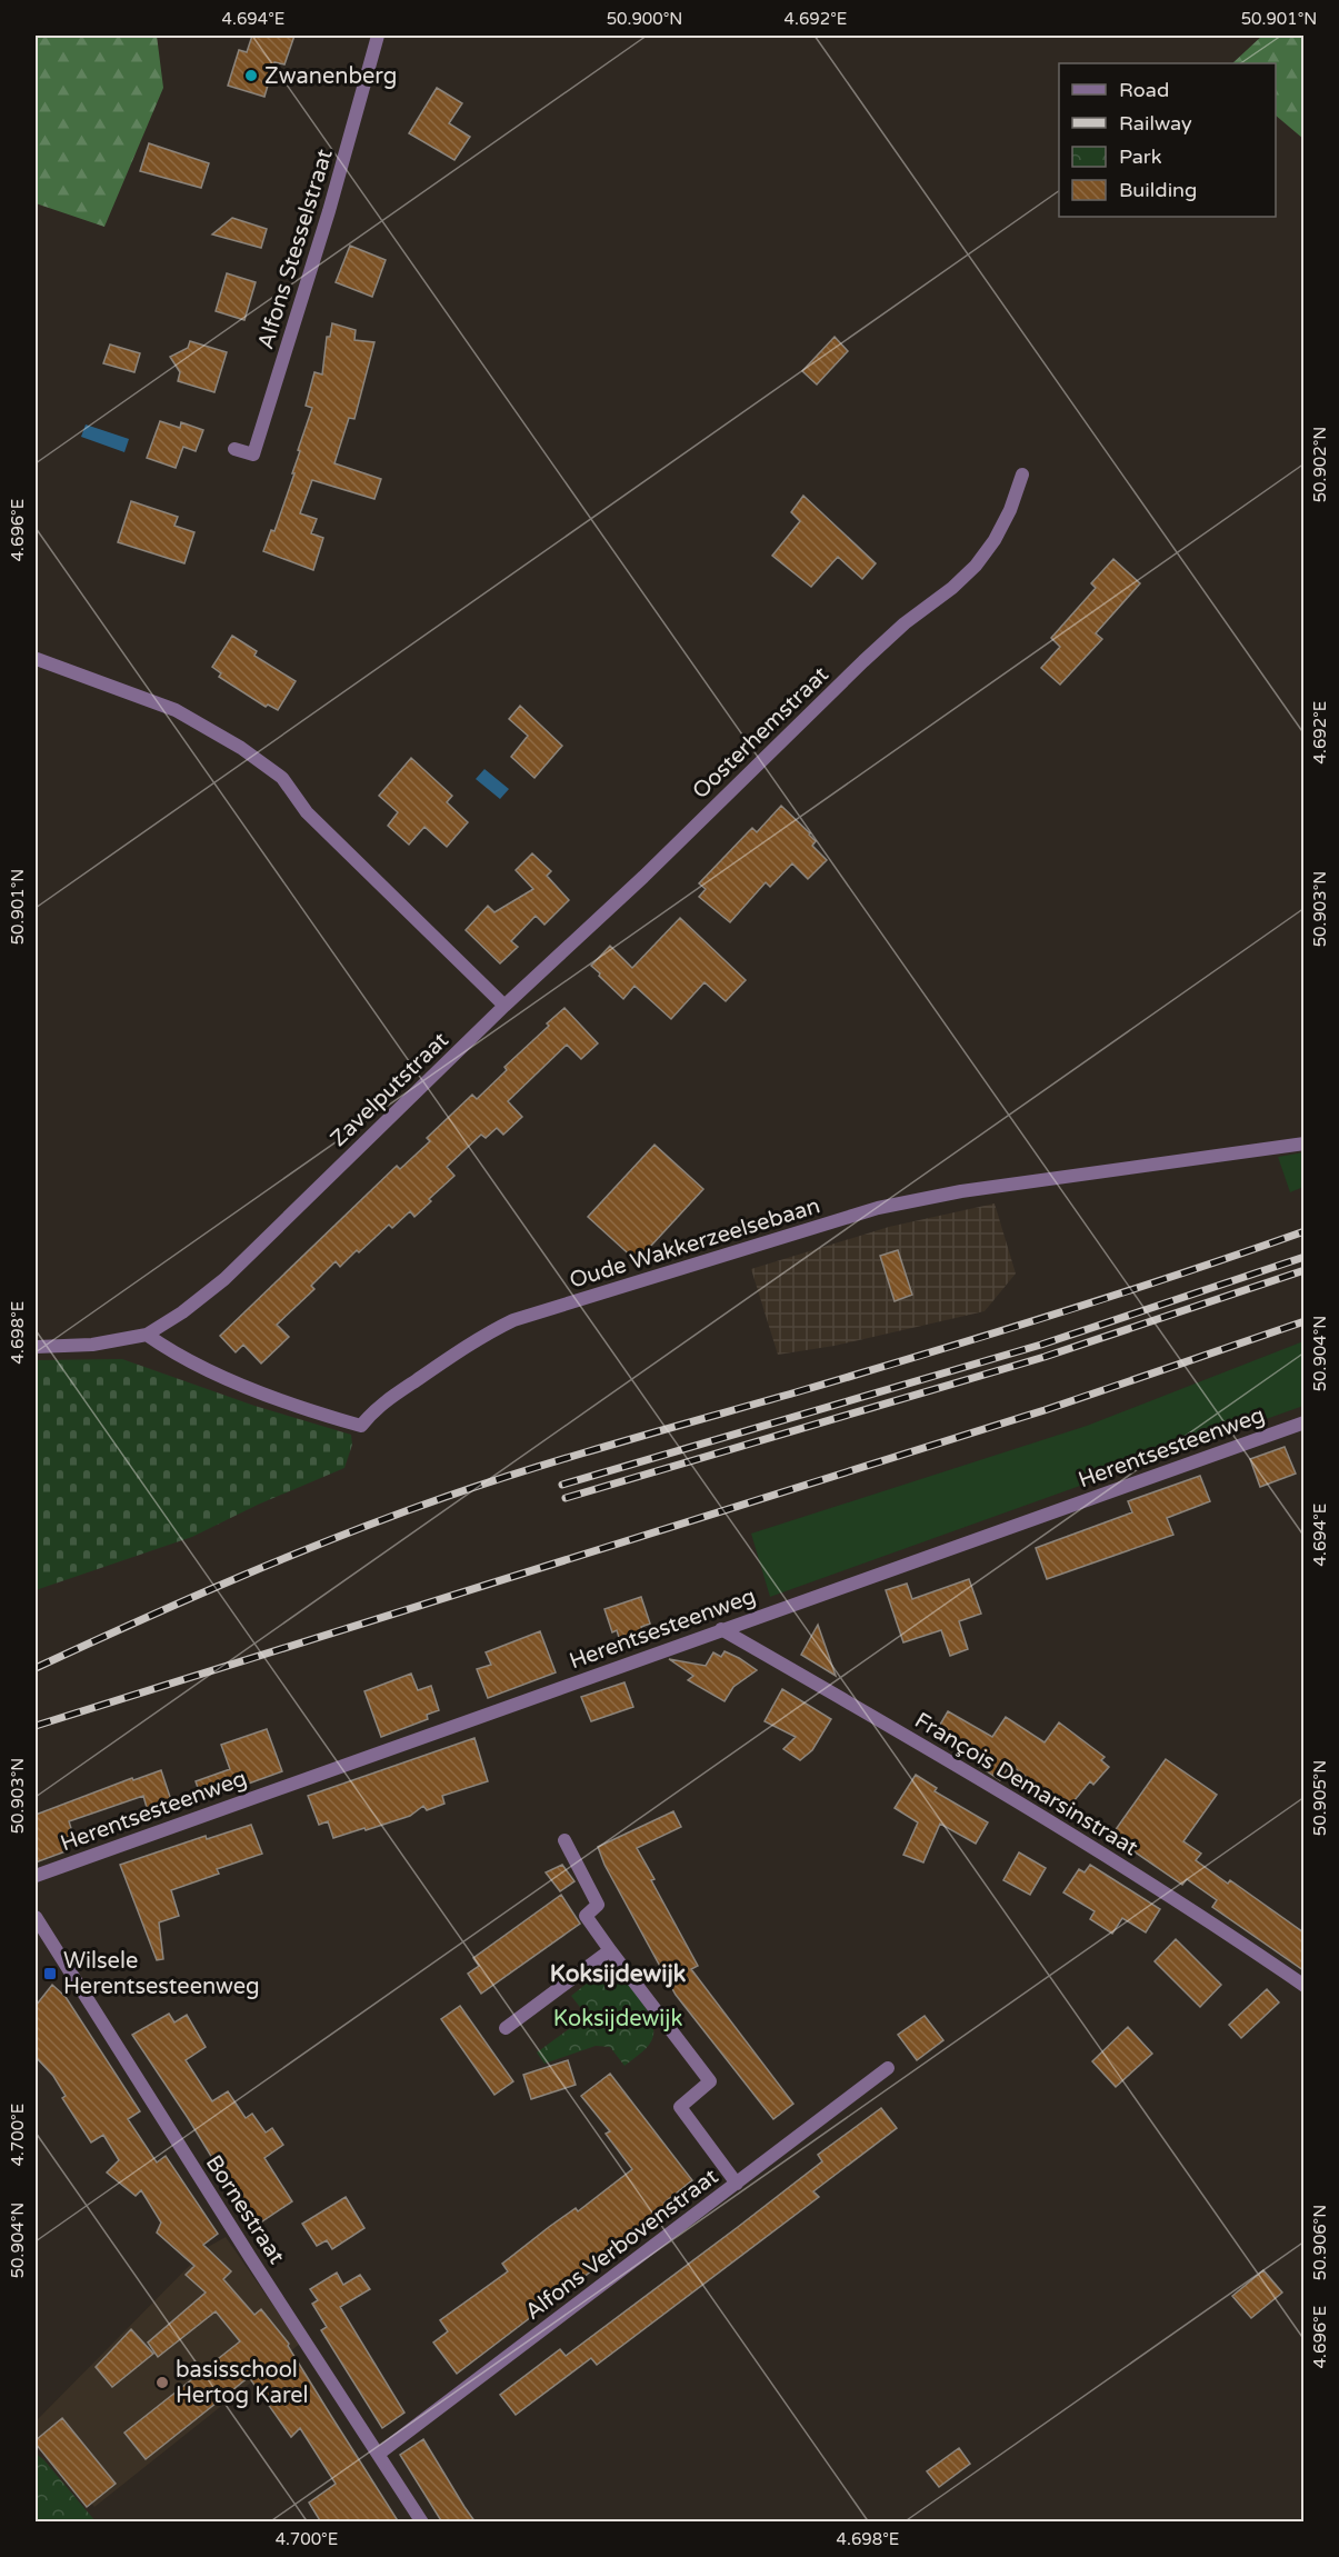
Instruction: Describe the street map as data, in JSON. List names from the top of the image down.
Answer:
{
  "streets": {
    "street": [
      "Alfons Stesselstraat",
      "Oosterhemstraat",
      "Zavelputstraat",
      "Oude Wakkerzeelsebaan",
      "Herentsesteenweg",
      "François Demarsinstraat",
      "Bornestraat",
      "Alfons Verbovenstraat"
    ]
  },
  "crossings": [
    ["Oosterhemstraat", "Zavelputstraat"],
    ["Zavelputstraat", "Oude Wakkerzeelsebaan"],
    ["Herentsesteenweg", "François Demarsinstraat"],
    ["Bornestraat", "Alfons Verbovenstraat"]
  ],
  "districts": ["Koksijdewijk"],
  "parks": ["Koksijdewijk"],
  "places": {
    "other": ["Zwanenberg", "basisschool Hertog Karel"],
    "transit": ["Wilsele Herentsesteenweg"]
  },
  "legend": [
    "Road",
    "Railway",
    "Park",
    "Building"
  ],
  "coordinates": [
    "4.694°E",
    "50.900°N",
    "4.692°E",
    "50.901°N",
    "50.902°N",
    "4.696°E",
    "50.903°N",
    "4.698°E",
    "50.904°N",
    "50.905°N",
    "4.700°E",
    "50.906°N"
  ]
}
